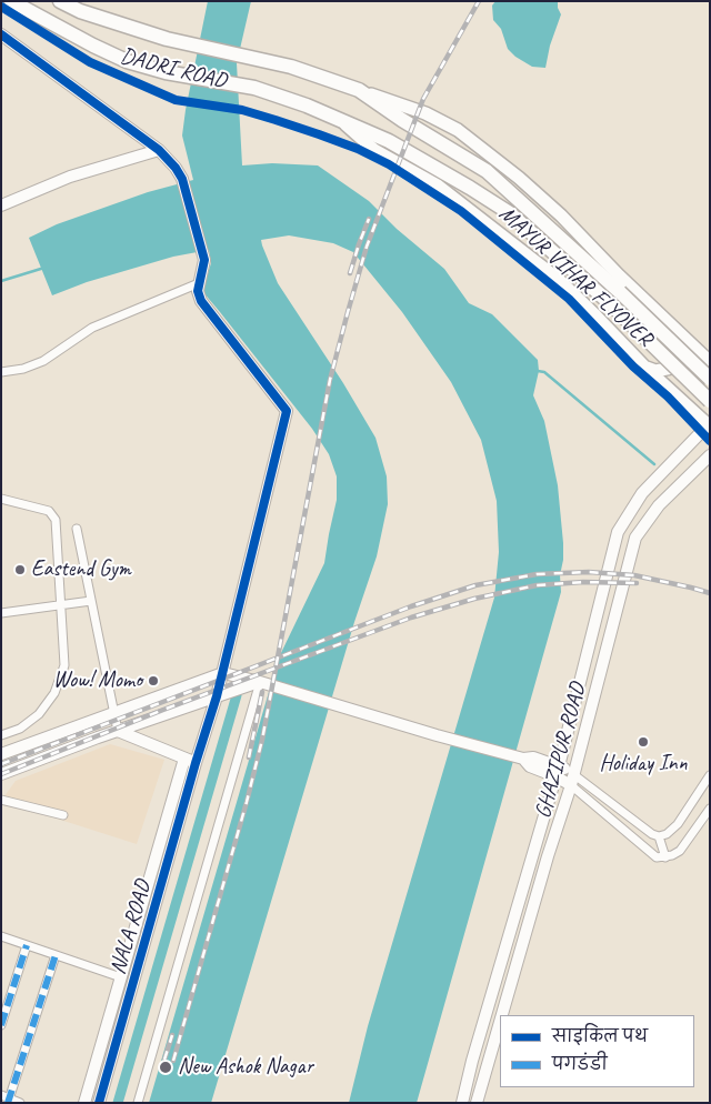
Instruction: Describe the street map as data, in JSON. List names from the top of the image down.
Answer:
{
  "streets": {
    "highway": ["DADRI ROAD", "MAYUR VIHAR FLYOVER"],
    "street": ["GHAZIPUR ROAD", "NALA ROAD"]
  },
  "crossings": [
    ["DADRI ROAD", "MAYUR VIHAR FLYOVER"]
  ],
  "places": [
    "Eastend Gym",
    "Wow! Momo",
    "Holiday Inn",
    "New Ashok Nagar"
  ],
  "legend": ["साइकिल पथ", "पगडंडी"]
}
